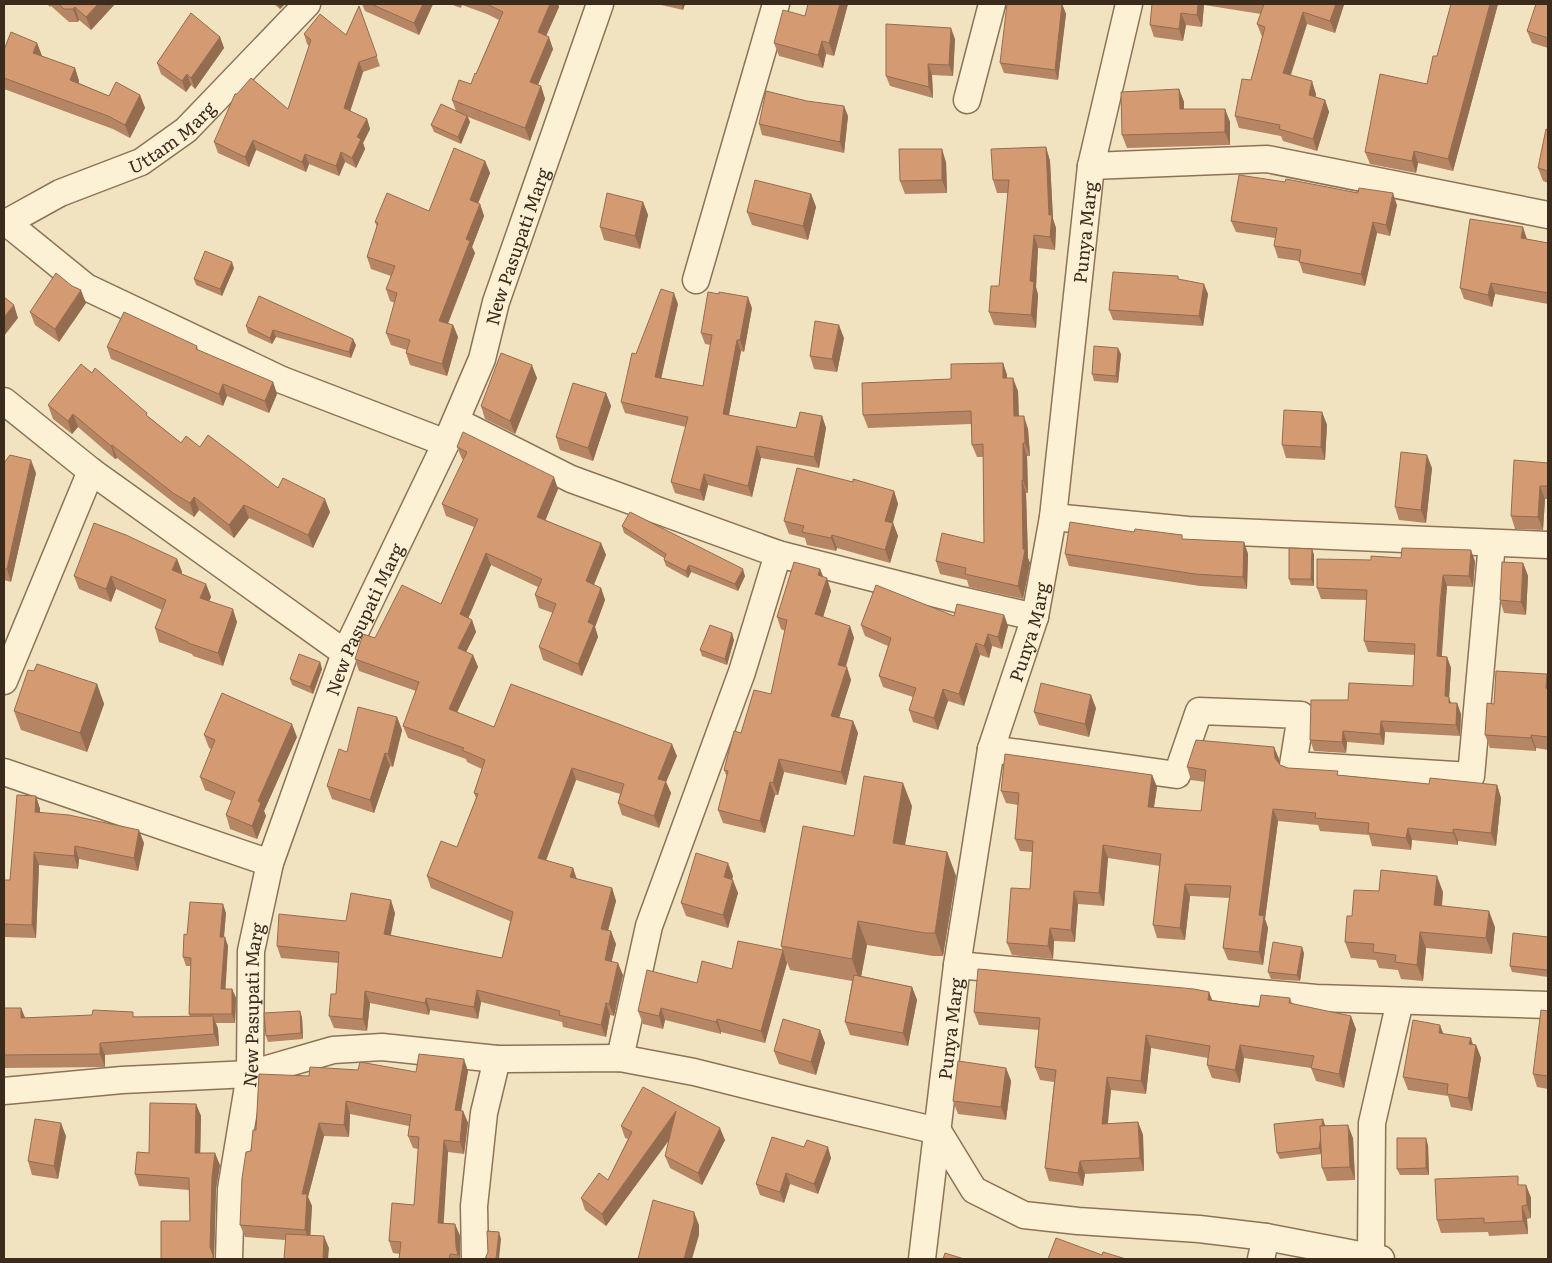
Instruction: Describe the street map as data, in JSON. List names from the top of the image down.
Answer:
{
  "streets": {
    "street": ["Uttam Marg", "Punya Marg", "New Pasupati Marg"]
  }
}
